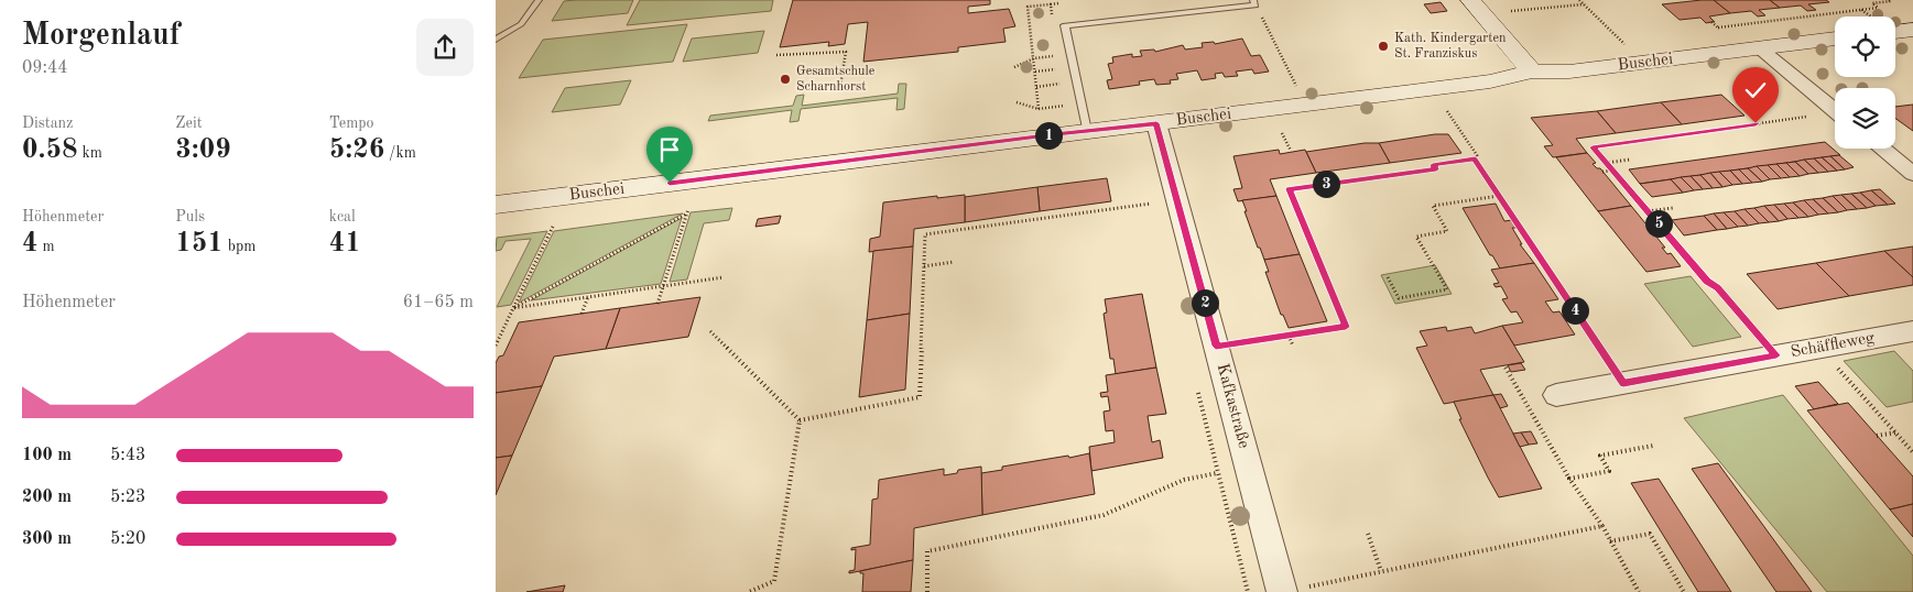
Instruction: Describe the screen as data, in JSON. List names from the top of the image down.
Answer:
{
  "streets": {
    "street": ["Buschei", "Schäffleweg", "Kafkastraße"]
  },
  "crossings": [
    ["Buschei", "Kafkastraße"]
  ],
  "places": ["Kath. Kindergarten St. Franziskus", "Gesamtschule Scharnhorst"],
  "page": {
    "heading": ["Morgenlauf", "09:44"],
    "stats": [
      ["Distanz", "0.58 km"],
      ["Zeit", "3:09"],
      ["Tempo", "5:26 /km"],
      ["Höhenmeter", "4 m"],
      ["Puls", "151 bpm"],
      ["kcal", "41"]
    ],
    "pins": [
      "1",
      "3",
      "5",
      "2",
      "4"
    ],
    "chart": ["Höhenmeter", "61–65 m"],
    "list": [
      {
        "name": "100 m",
        "note": "5:43"
      },
      {
        "name": "200 m",
        "note": "5:23"
      },
      {
        "name": "300 m",
        "note": "5:20"
      }
    ]
  }
}
